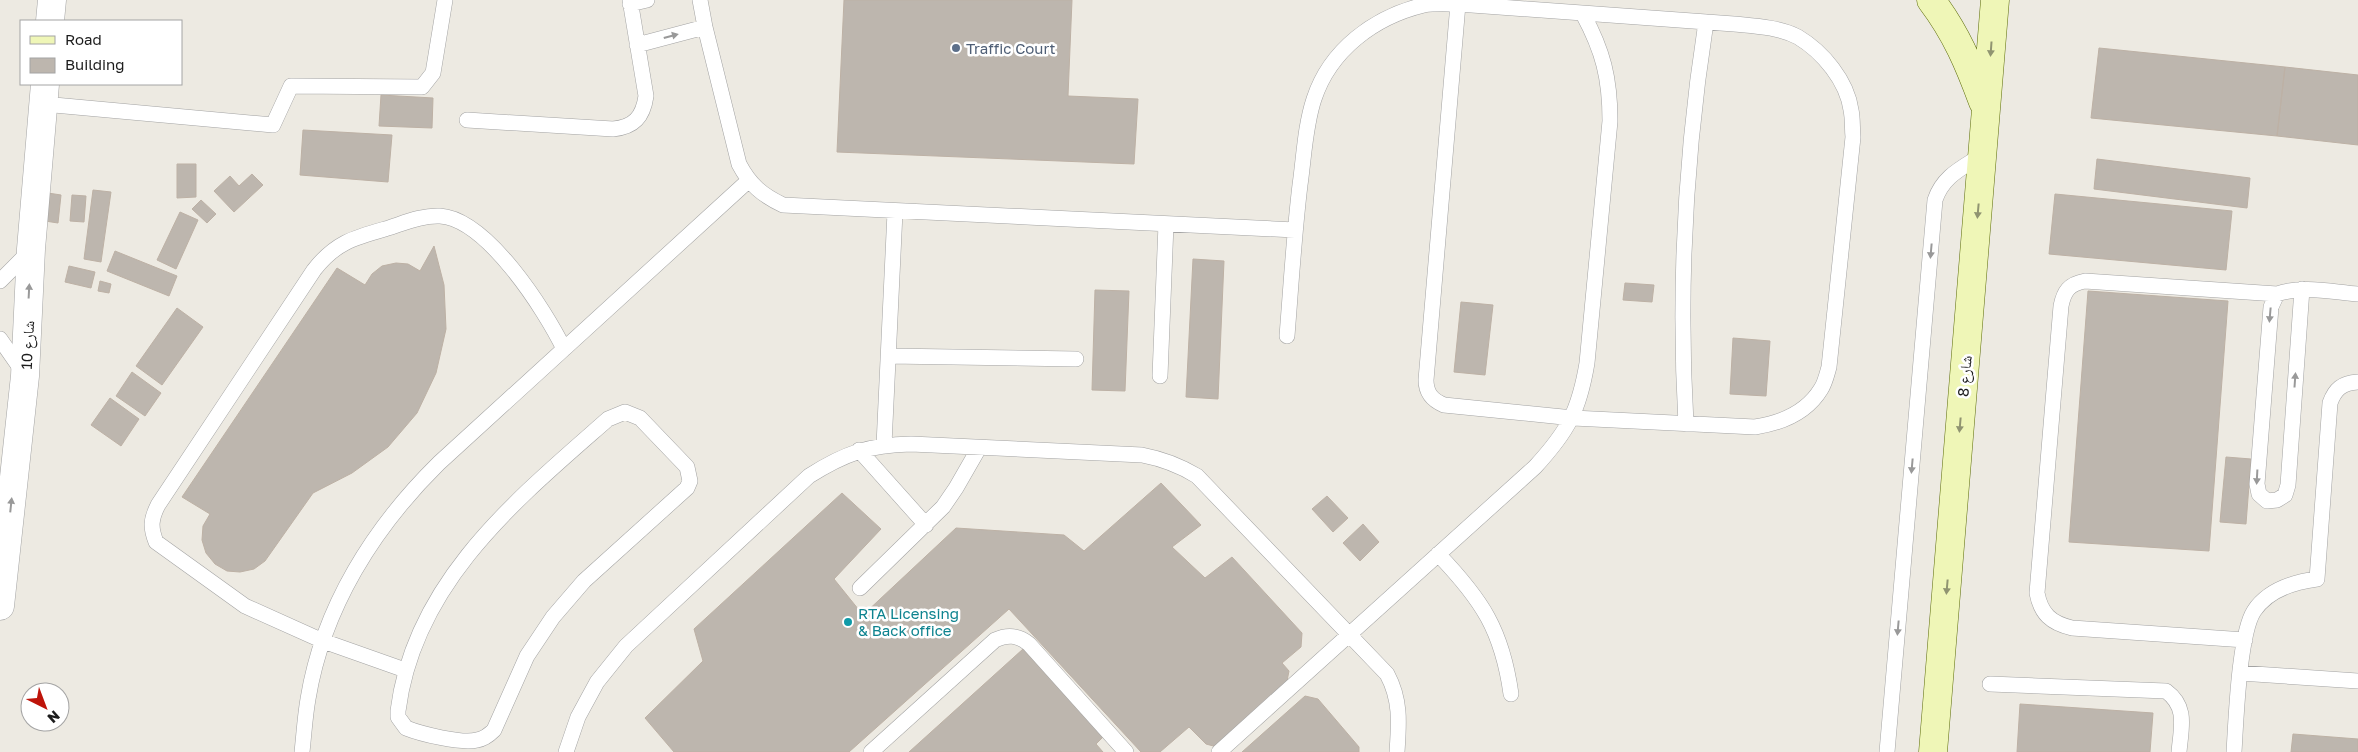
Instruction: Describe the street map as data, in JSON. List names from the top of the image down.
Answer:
{
  "streets": {
    "street": ["شارع 10", "شارع 8"]
  },
  "one_way": ["شارع 10", "شارع 8"],
  "places": ["Traffic Court", "RTA Licensing & Back office"],
  "legend": ["Road", "Building"],
  "north": "bottom right"
}
